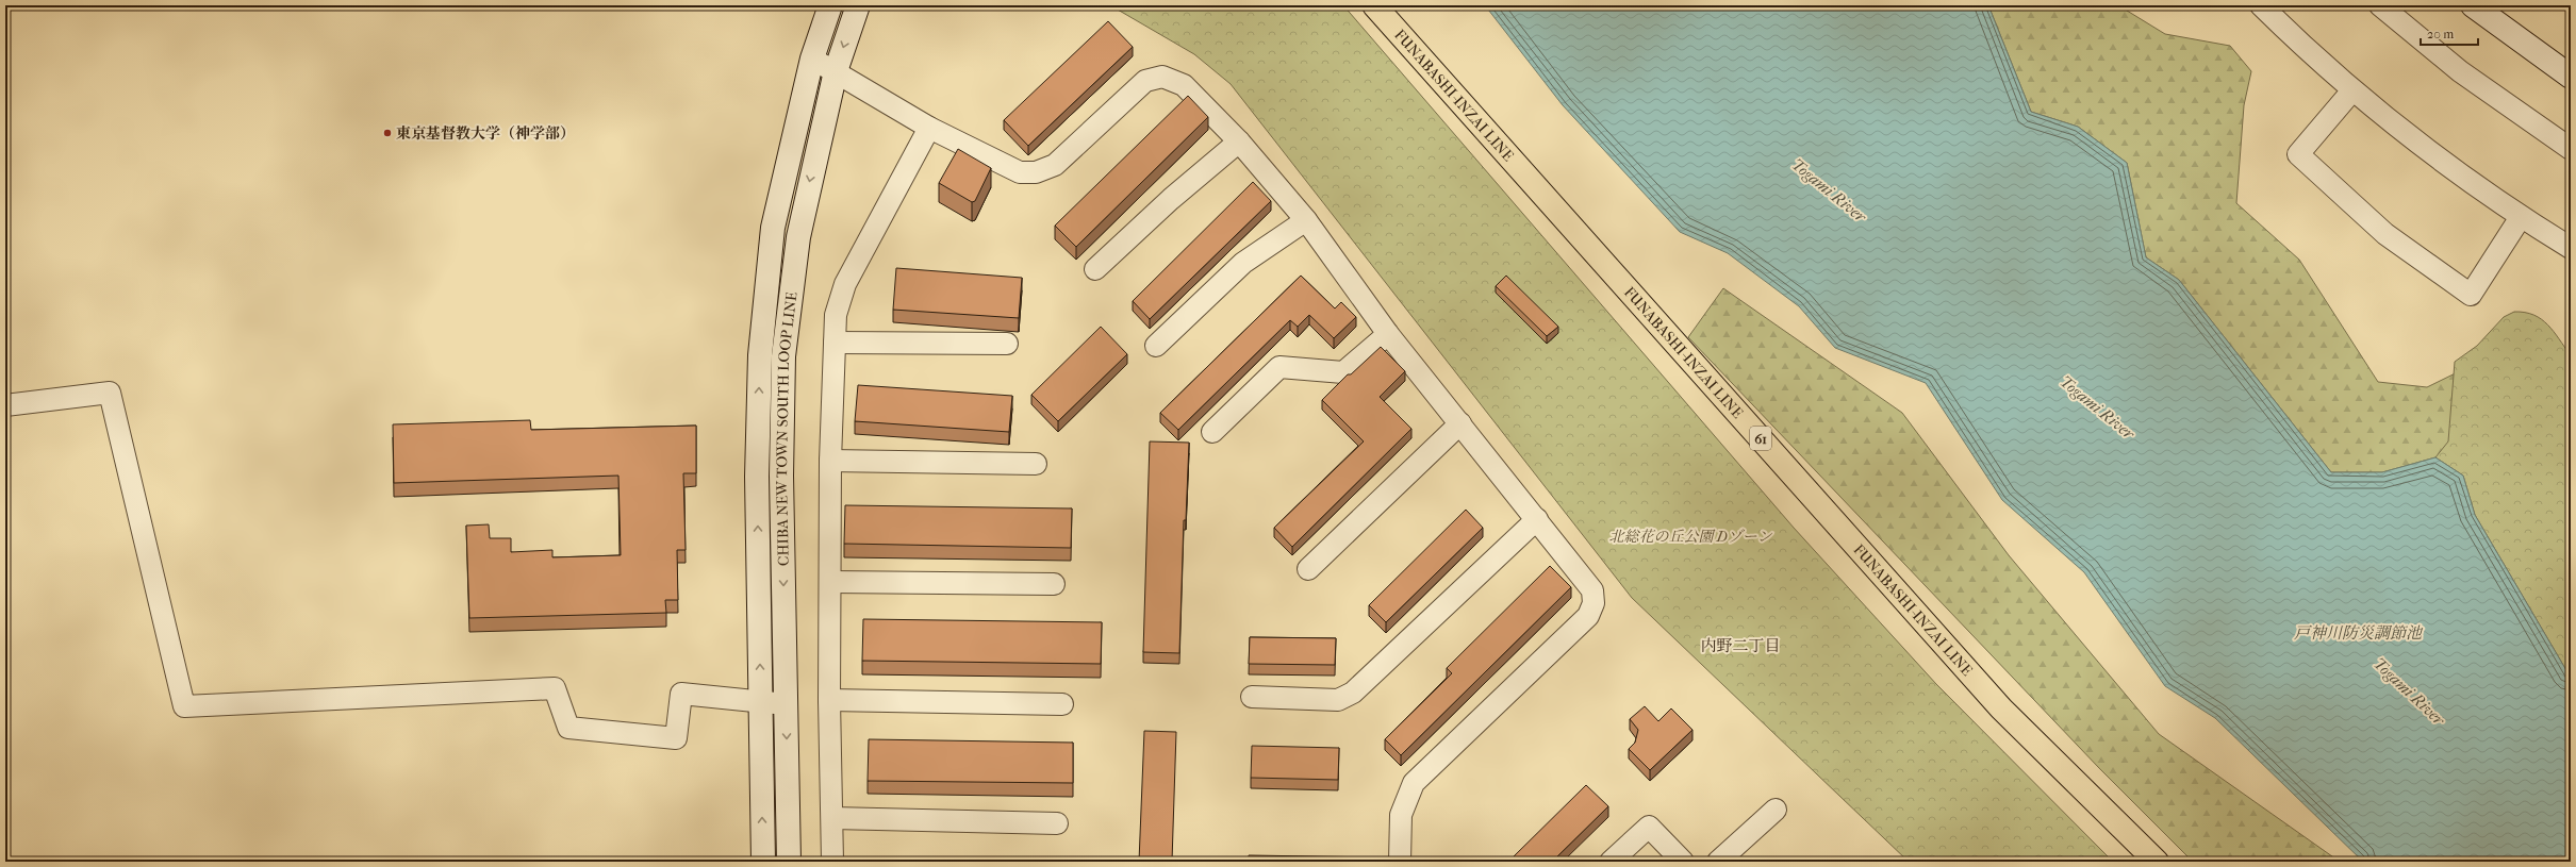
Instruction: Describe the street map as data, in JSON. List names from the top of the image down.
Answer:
{
  "streets": {
    "main road": ["FUNABASHI-INZAI LINE", "CHIBA NEW TOWN SOUTH LOOP LINE", "61"]
  },
  "districts": ["内野二丁目"],
  "water": ["Togami River", "戸神川防災調節池"],
  "parks": ["北総花の丘公園 Dゾーン"],
  "places": ["東京基督教大学（神学部）"],
  "scale_bar": "20 m"
}
